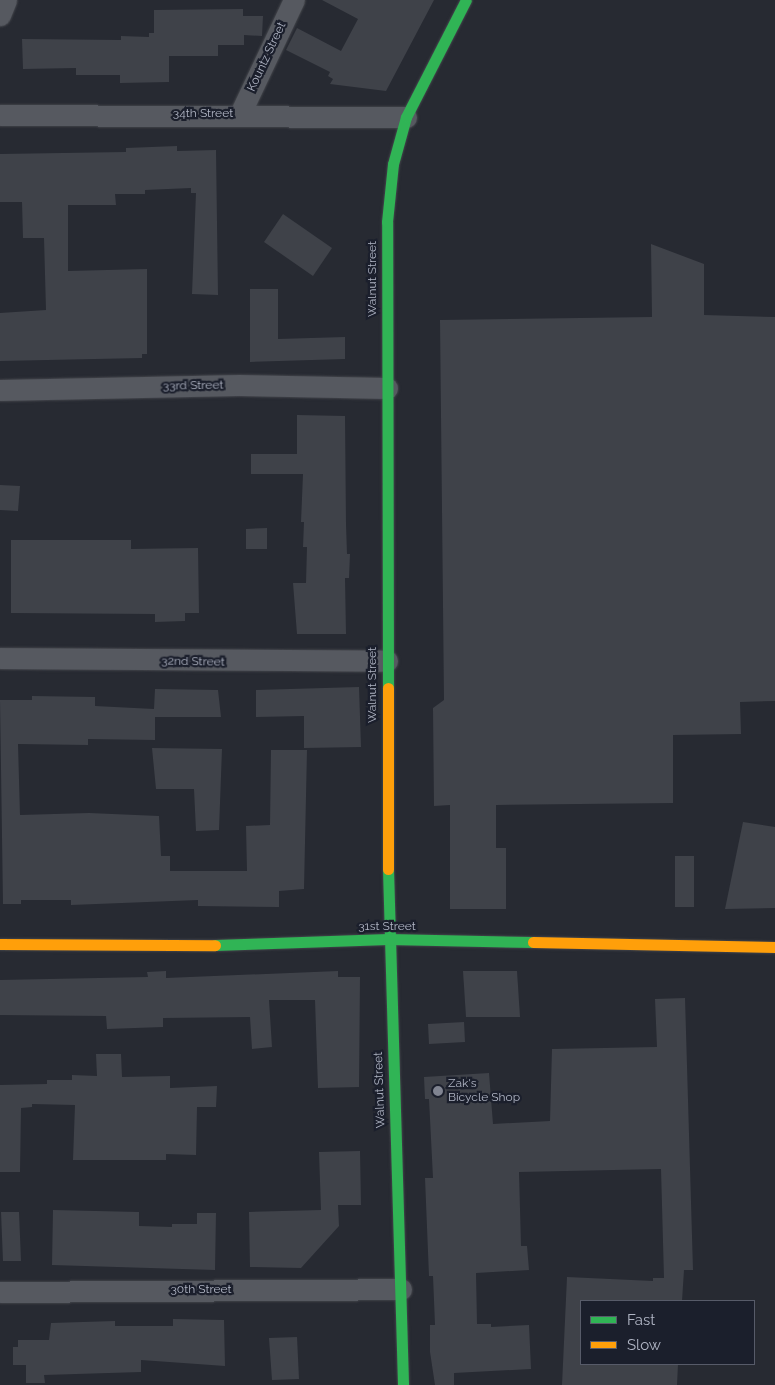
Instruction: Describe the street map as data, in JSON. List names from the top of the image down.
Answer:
{
  "streets": {
    "main road": ["Walnut Street", "31st Street"],
    "street": [
      "Kountz Street",
      "34th Street",
      "33rd Street",
      "32nd Street",
      "30th Street"
    ]
  },
  "crossings": [
    ["Kountz Street", "34th Street"],
    ["34th Street", "Walnut Street"],
    ["Walnut Street", "33rd Street"],
    ["Walnut Street", "32nd Street"],
    ["Walnut Street", "31st Street"],
    ["Walnut Street", "30th Street"]
  ],
  "places": ["Zak's Bicycle Shop"],
  "legend": ["Fast", "Slow"]
}
